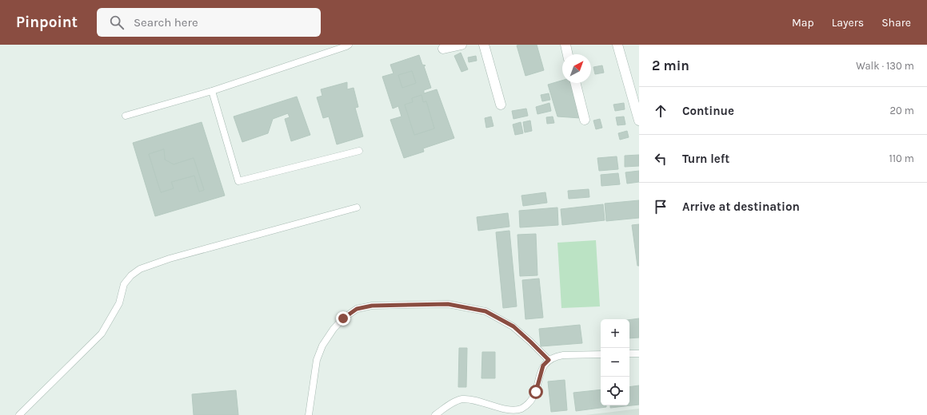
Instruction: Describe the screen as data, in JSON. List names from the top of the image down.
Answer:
{
  "north": "top right",
  "page": {
    "header": "Pinpoint",
    "search": "Search here",
    "nav": ["Map", "Layers", "Share"],
    "heading": ["2 min", "Walk · 130 m"],
    "list": [
      ["Continue", "20 m"],
      ["Turn left", "110 m"],
      "Arrive at destination"
    ],
    "map_buttons": ["+", "−"]
  }
}
